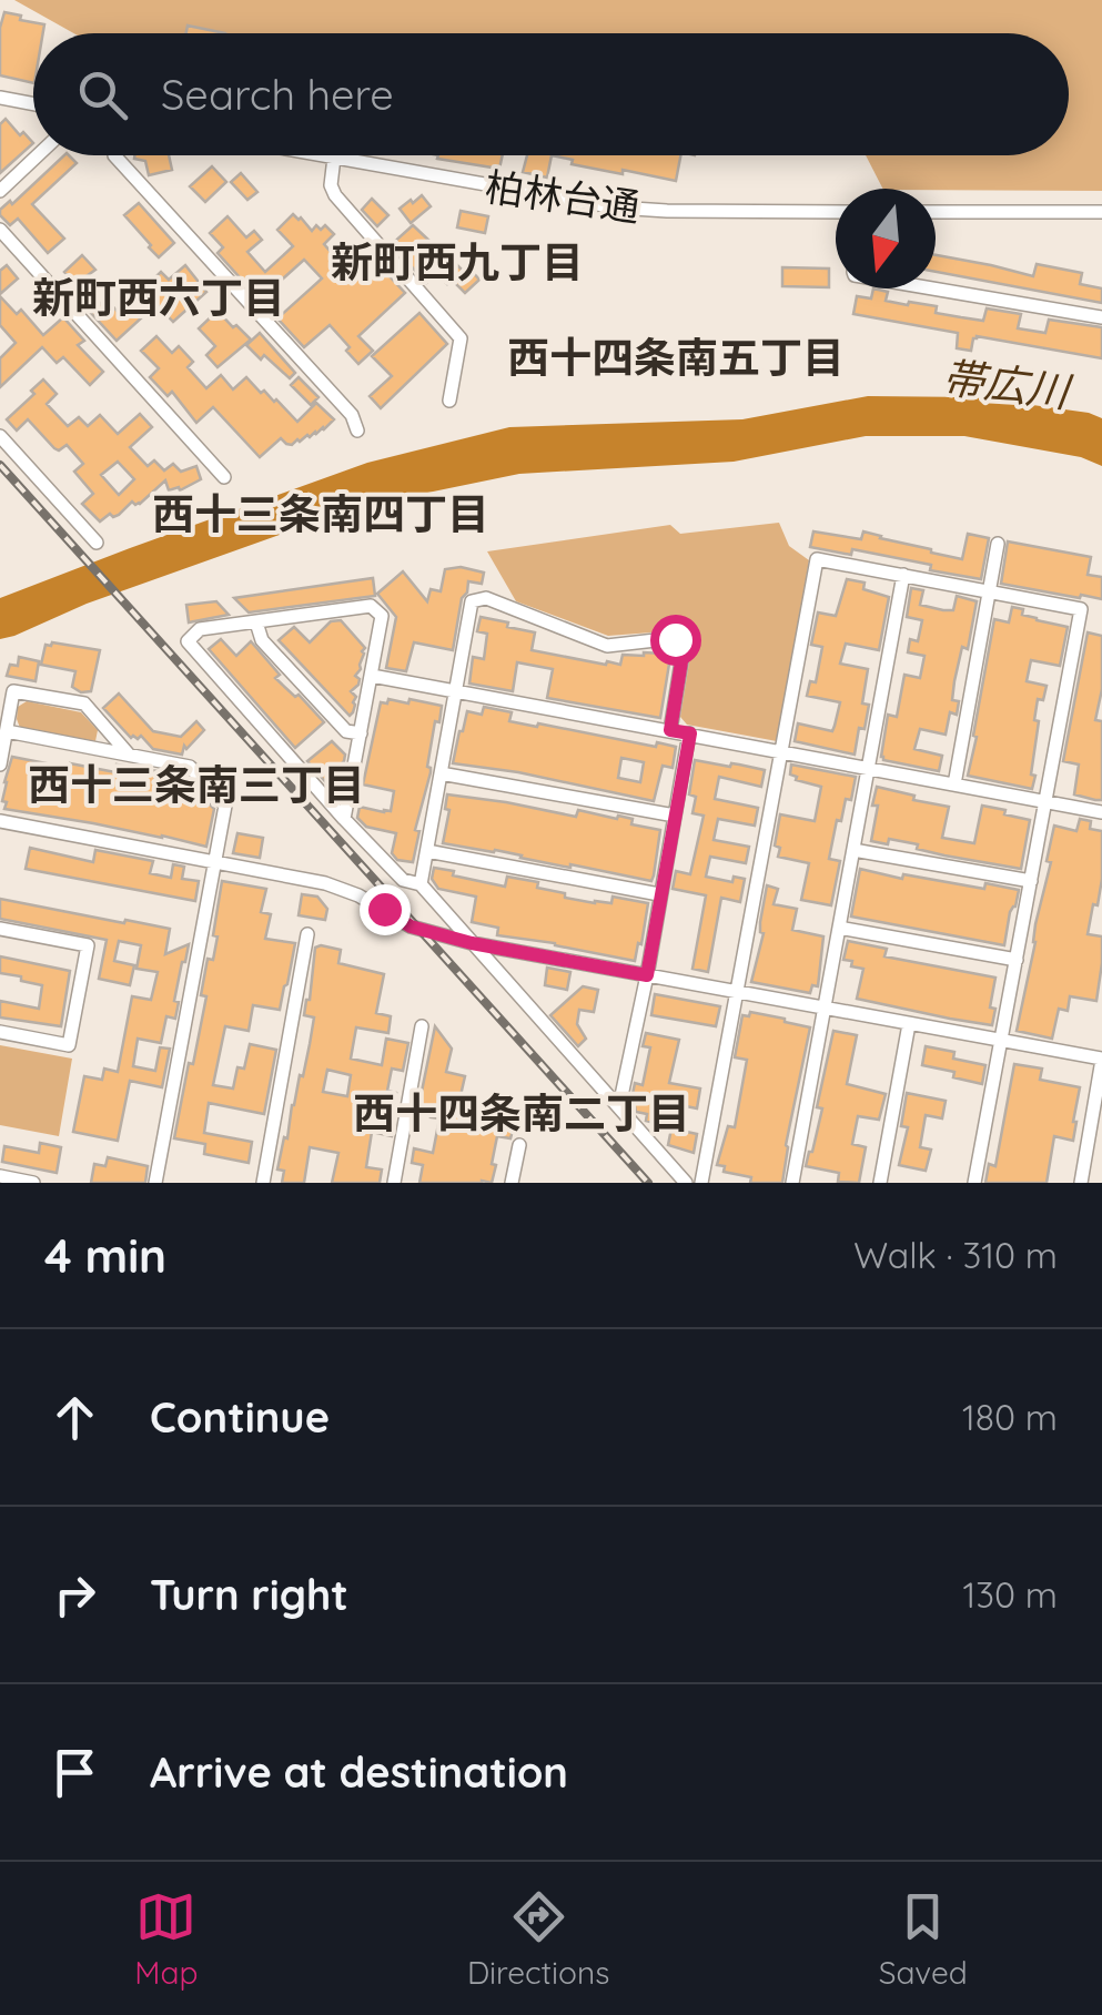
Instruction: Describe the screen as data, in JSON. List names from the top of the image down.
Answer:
{
  "streets": {
    "street": ["柏林台通"]
  },
  "districts": [
    "新町西九丁目",
    "新町西六丁目",
    "西十四条南五丁目",
    "西十三条南四丁目",
    "西十三条南三丁目",
    "西十四条南二丁目"
  ],
  "water": ["帯広川"],
  "north": "bottom",
  "page": {
    "search": "Search here",
    "heading": ["4 min", "Walk · 310 m"],
    "list": [
      ["Continue", "180 m"],
      ["Turn right", "130 m"],
      "Arrive at destination"
    ],
    "nav": ["Map", "Directions", "Saved"]
  }
}
